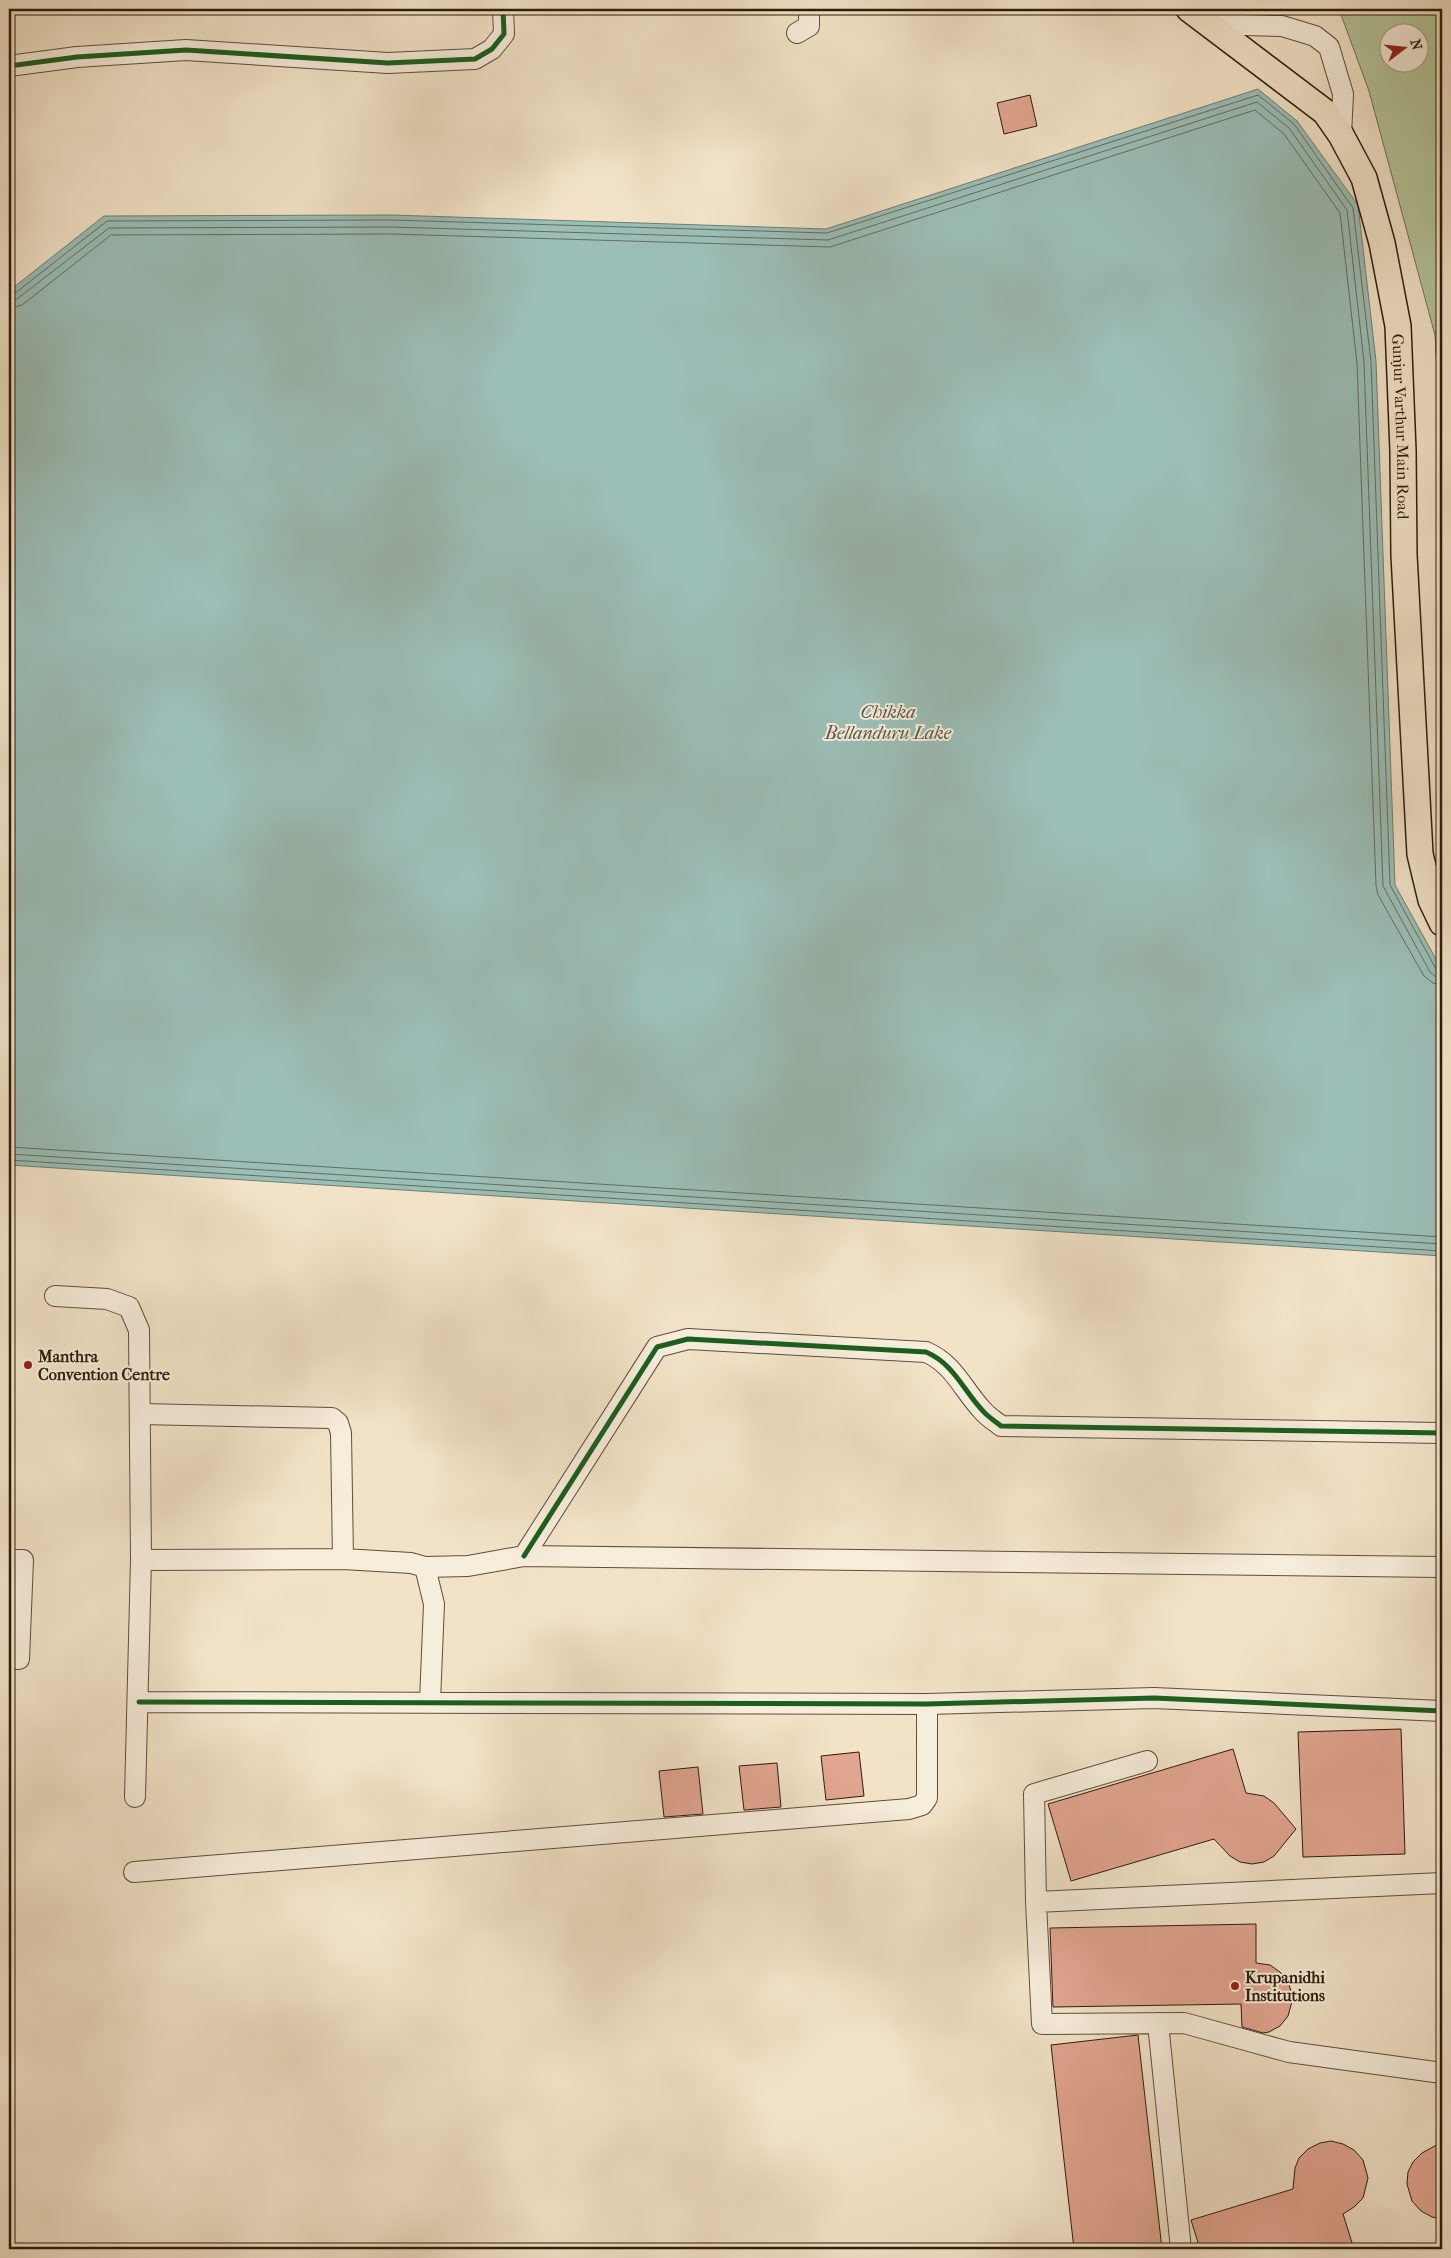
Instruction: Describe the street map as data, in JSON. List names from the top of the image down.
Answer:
{
  "streets": {
    "main road": ["Gunjur Varthur Main Road"]
  },
  "water": ["Chikka Bellanduru Lake"],
  "places": ["Manthra Convention Centre", "Krupanidhi Institutions"],
  "north": "right"
}
